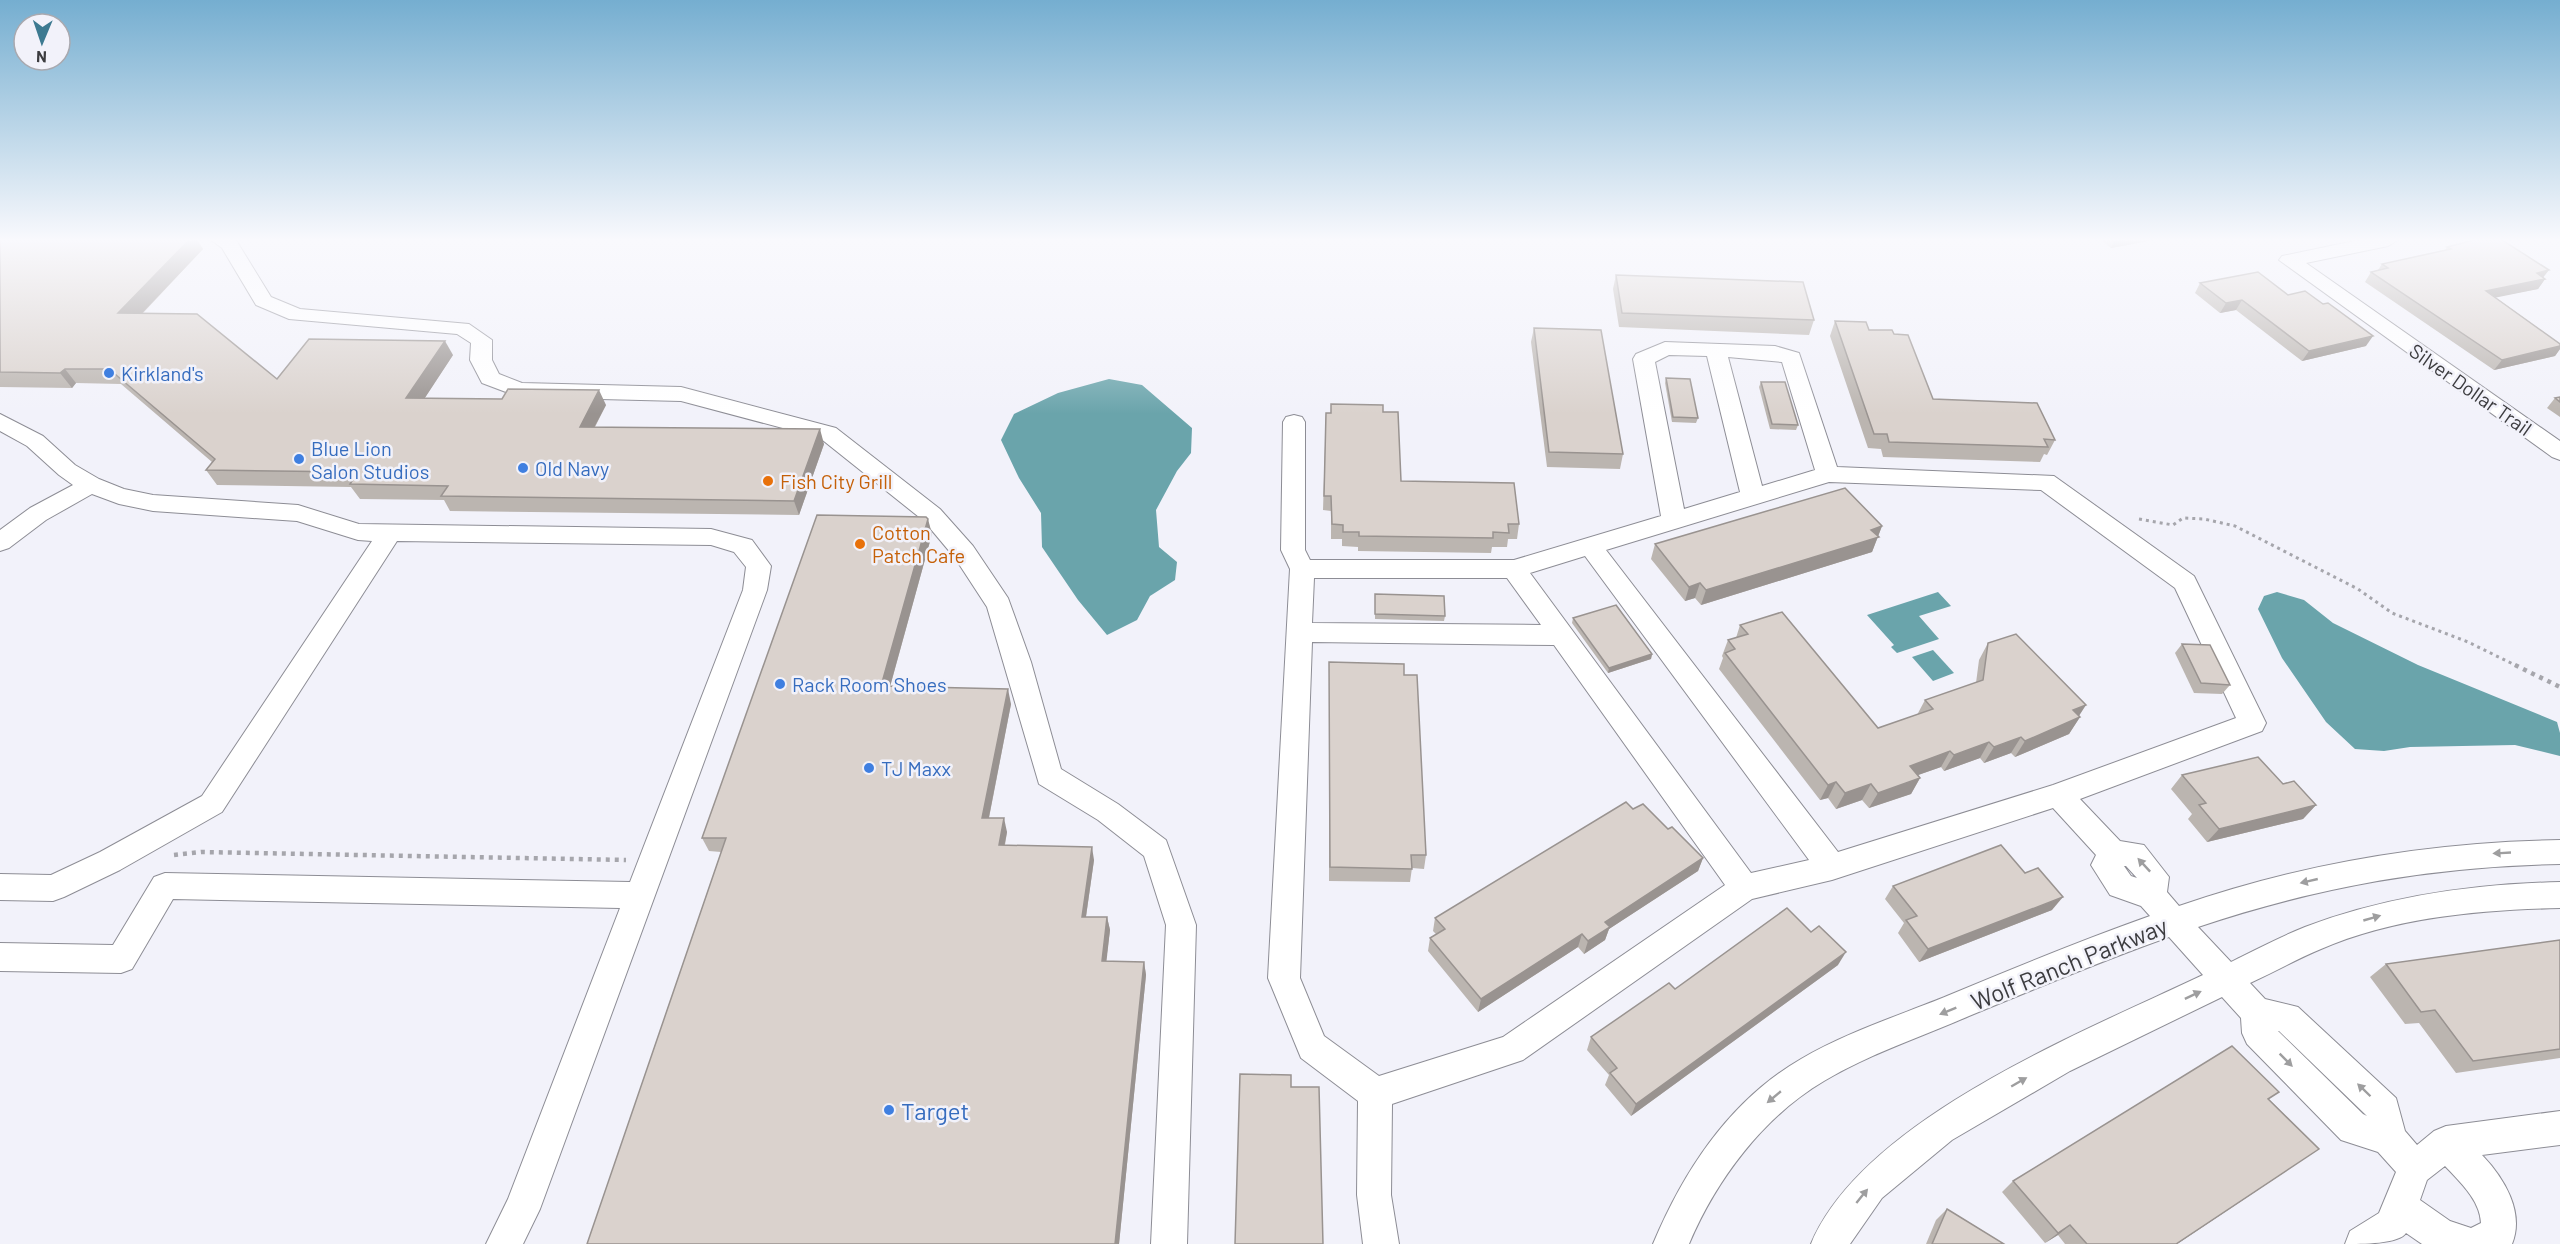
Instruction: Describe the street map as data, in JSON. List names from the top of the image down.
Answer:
{
  "streets": {
    "street": ["Silver Dollar Trail", "Wolf Ranch Parkway"]
  },
  "places": [
    "Kirkland's",
    "Blue Lion Salon Studios",
    "Old Navy",
    "Fish City Grill",
    "Cotton Patch Cafe",
    "Rack Room Shoes",
    "TJ Maxx",
    "Target"
  ],
  "north": "bottom"
}
